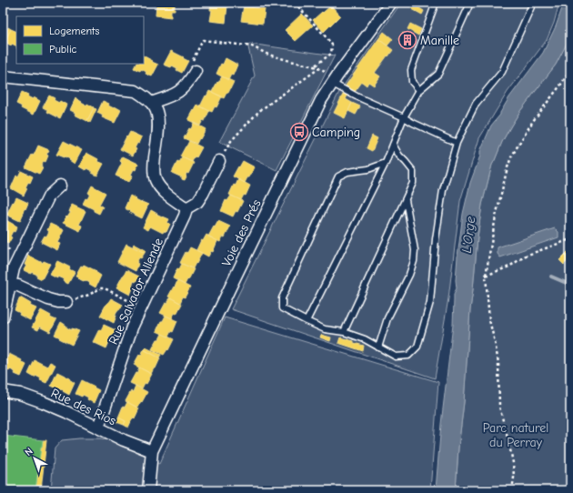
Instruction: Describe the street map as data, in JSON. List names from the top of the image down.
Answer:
{
  "streets": {
    "street": ["Voie des Prés", "Rue Salvador Allende", "Rue des Rios"]
  },
  "crossings": [
    ["Voie des Prés", "Rue des Rios"],
    ["Rue Salvador Allende", "Rue des Rios"]
  ],
  "water": ["L'Orge"],
  "parks": ["Parc naturel du Perray"],
  "places": {
    "building": ["Manille"],
    "bus stop": ["Camping"]
  },
  "legend": ["Logements", "Public"],
  "north": "top left"
}
